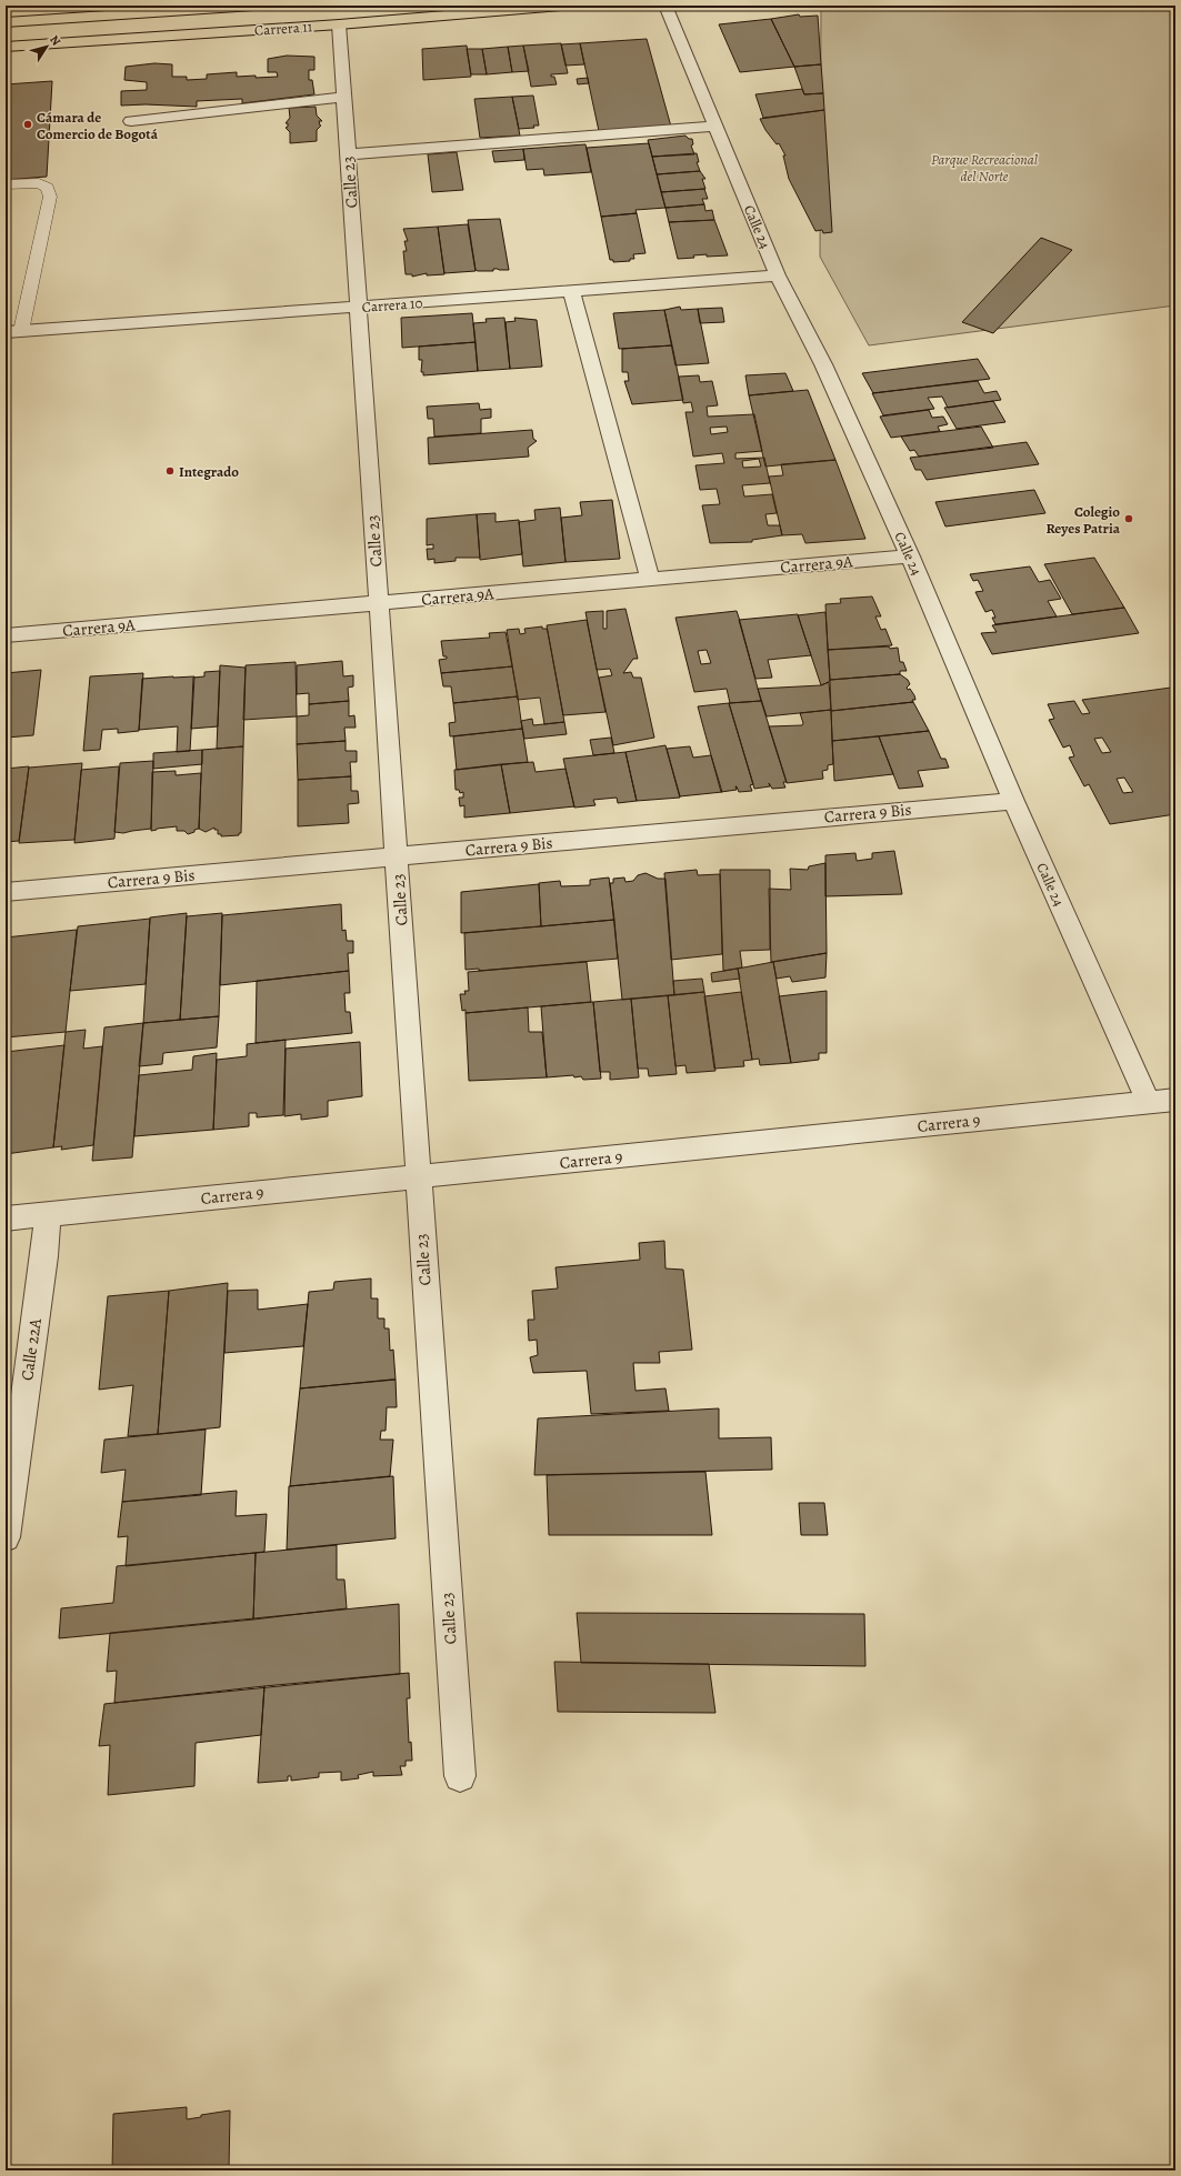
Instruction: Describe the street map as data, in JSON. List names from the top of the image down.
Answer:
{
  "streets": {
    "main road": ["Carrera 11"],
    "street": [
      "Calle 23",
      "Calle 24",
      "Carrera 10",
      "Carrera 9A",
      "Carrera 9 Bis",
      "Carrera 9",
      "Calle 22A"
    ]
  },
  "crossings": [
    ["Carrera 11", "Calle 23"],
    ["Calle 23", "Carrera 10"],
    ["Calle 23", "Carrera 9A"],
    ["Calle 23", "Carrera 9 Bis"],
    ["Calle 23", "Carrera 9"],
    ["Calle 24", "Carrera 10"],
    ["Calle 24", "Carrera 9A"],
    ["Calle 24", "Carrera 9 Bis"],
    ["Calle 24", "Carrera 9"],
    ["Carrera 9", "Calle 22A"]
  ],
  "parks": ["Parque Recreacional del Norte"],
  "places": ["Cámara de Comercio de Bogotá", "Integrado", "Colegio Reyes Patria"],
  "north": "top right"
}
